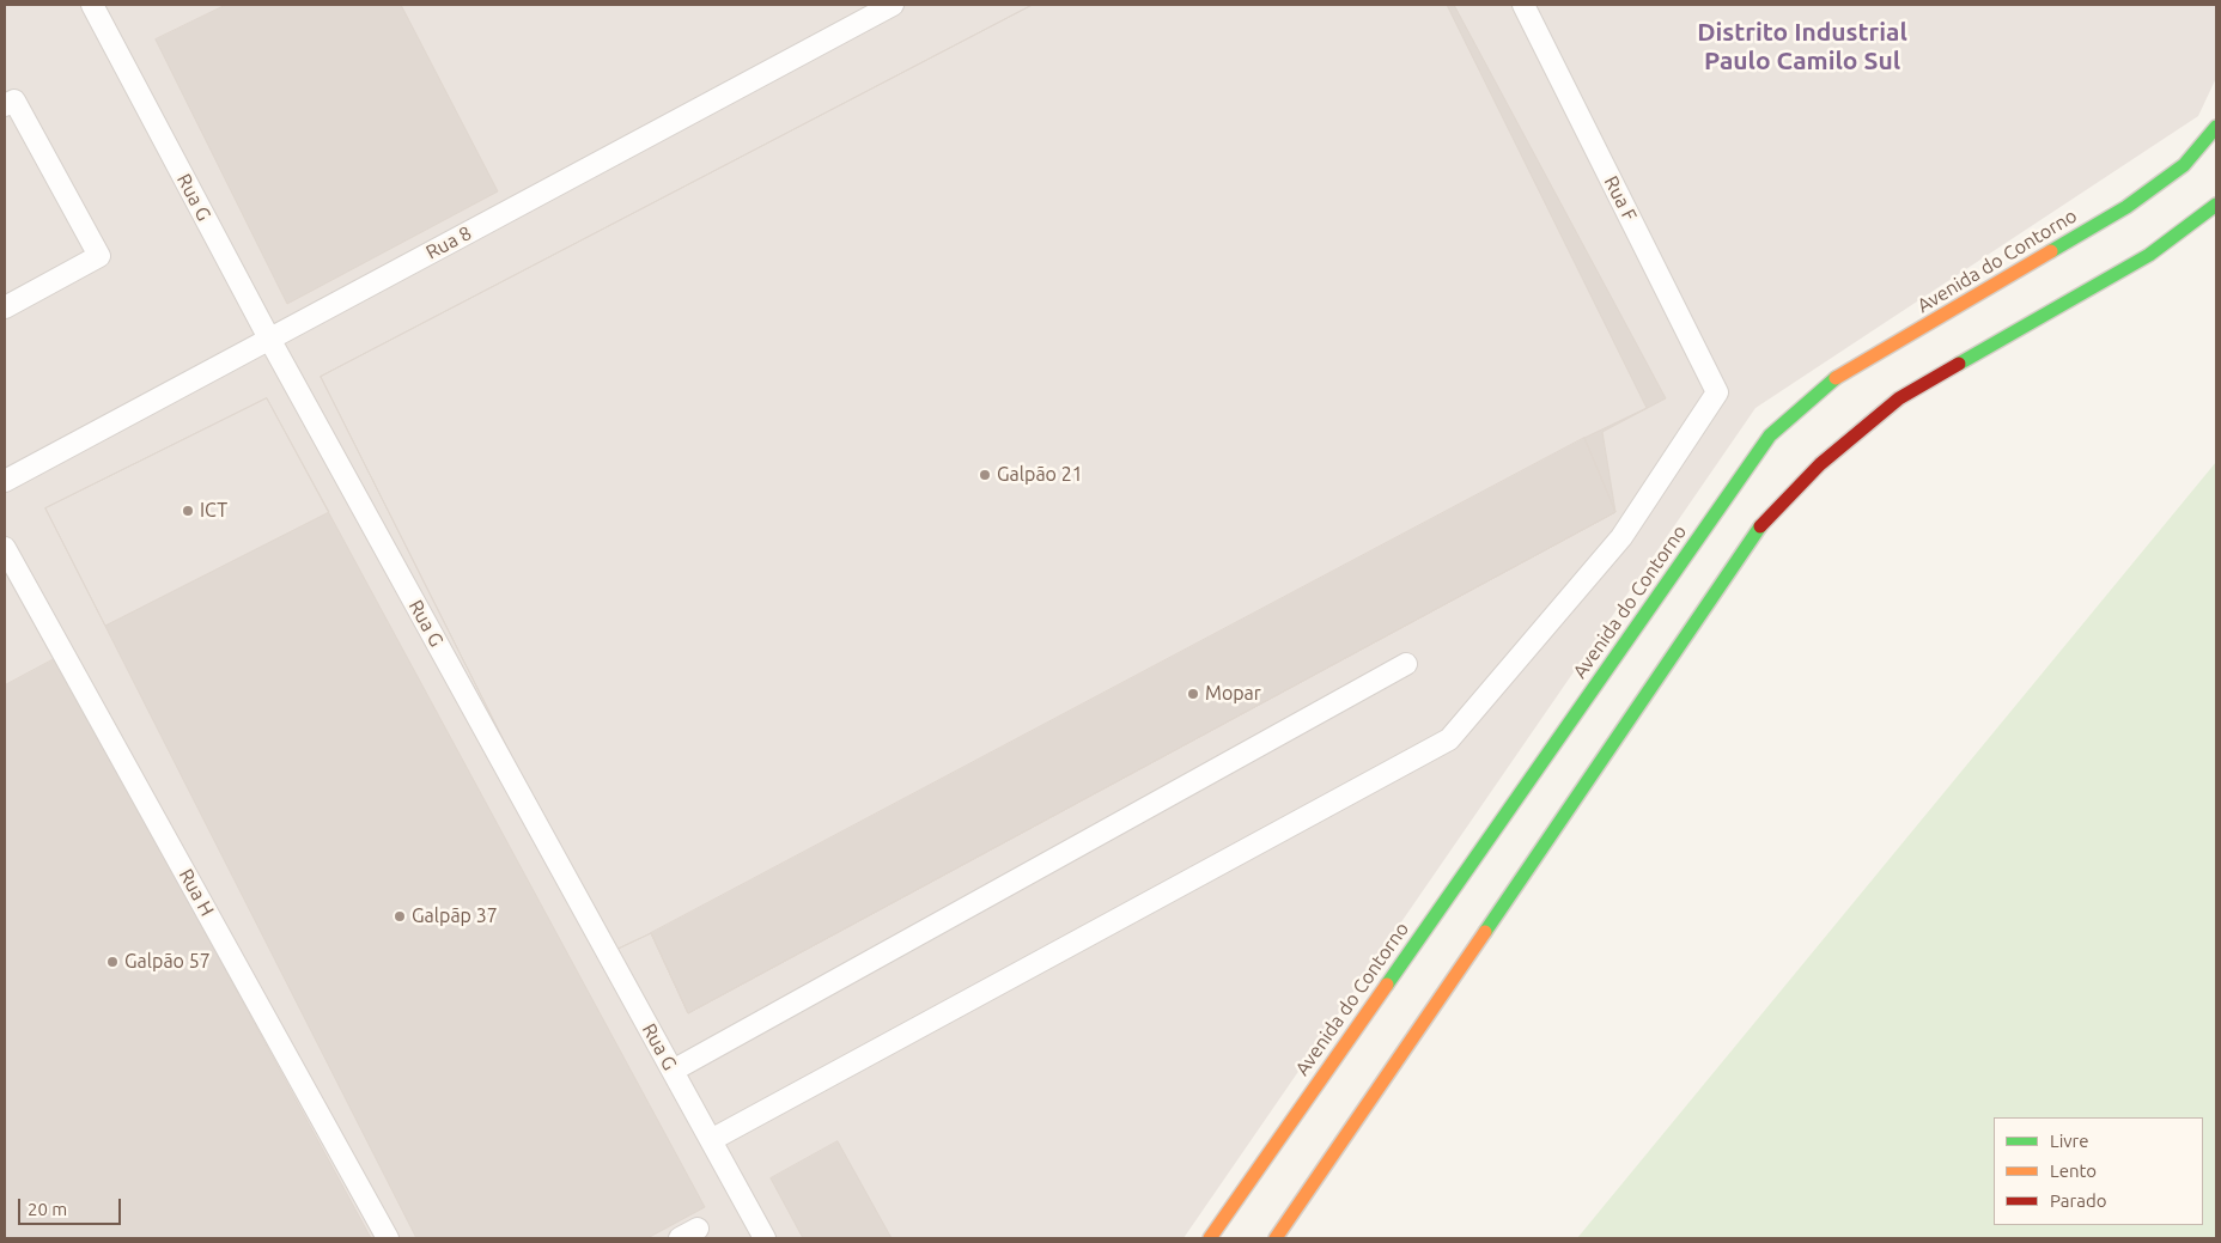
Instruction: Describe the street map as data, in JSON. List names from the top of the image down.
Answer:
{
  "streets": {
    "street": ["Avenida do Contorno"],
    "lane": [
      "Rua G",
      "Rua F",
      "Rua 8",
      "Rua H"
    ]
  },
  "crossings": [
    ["Rua G", "Rua F"],
    ["Rua G", "Rua 8"]
  ],
  "districts": ["Distrito Industrial Paulo Camilo Sul"],
  "places": [
    "Galpão 21",
    "ICT",
    "Mopar",
    "Galpãp 37",
    "Galpão 57"
  ],
  "legend": ["Livre", "Lento", "Parado"],
  "scale_bar": "20 m"
}
